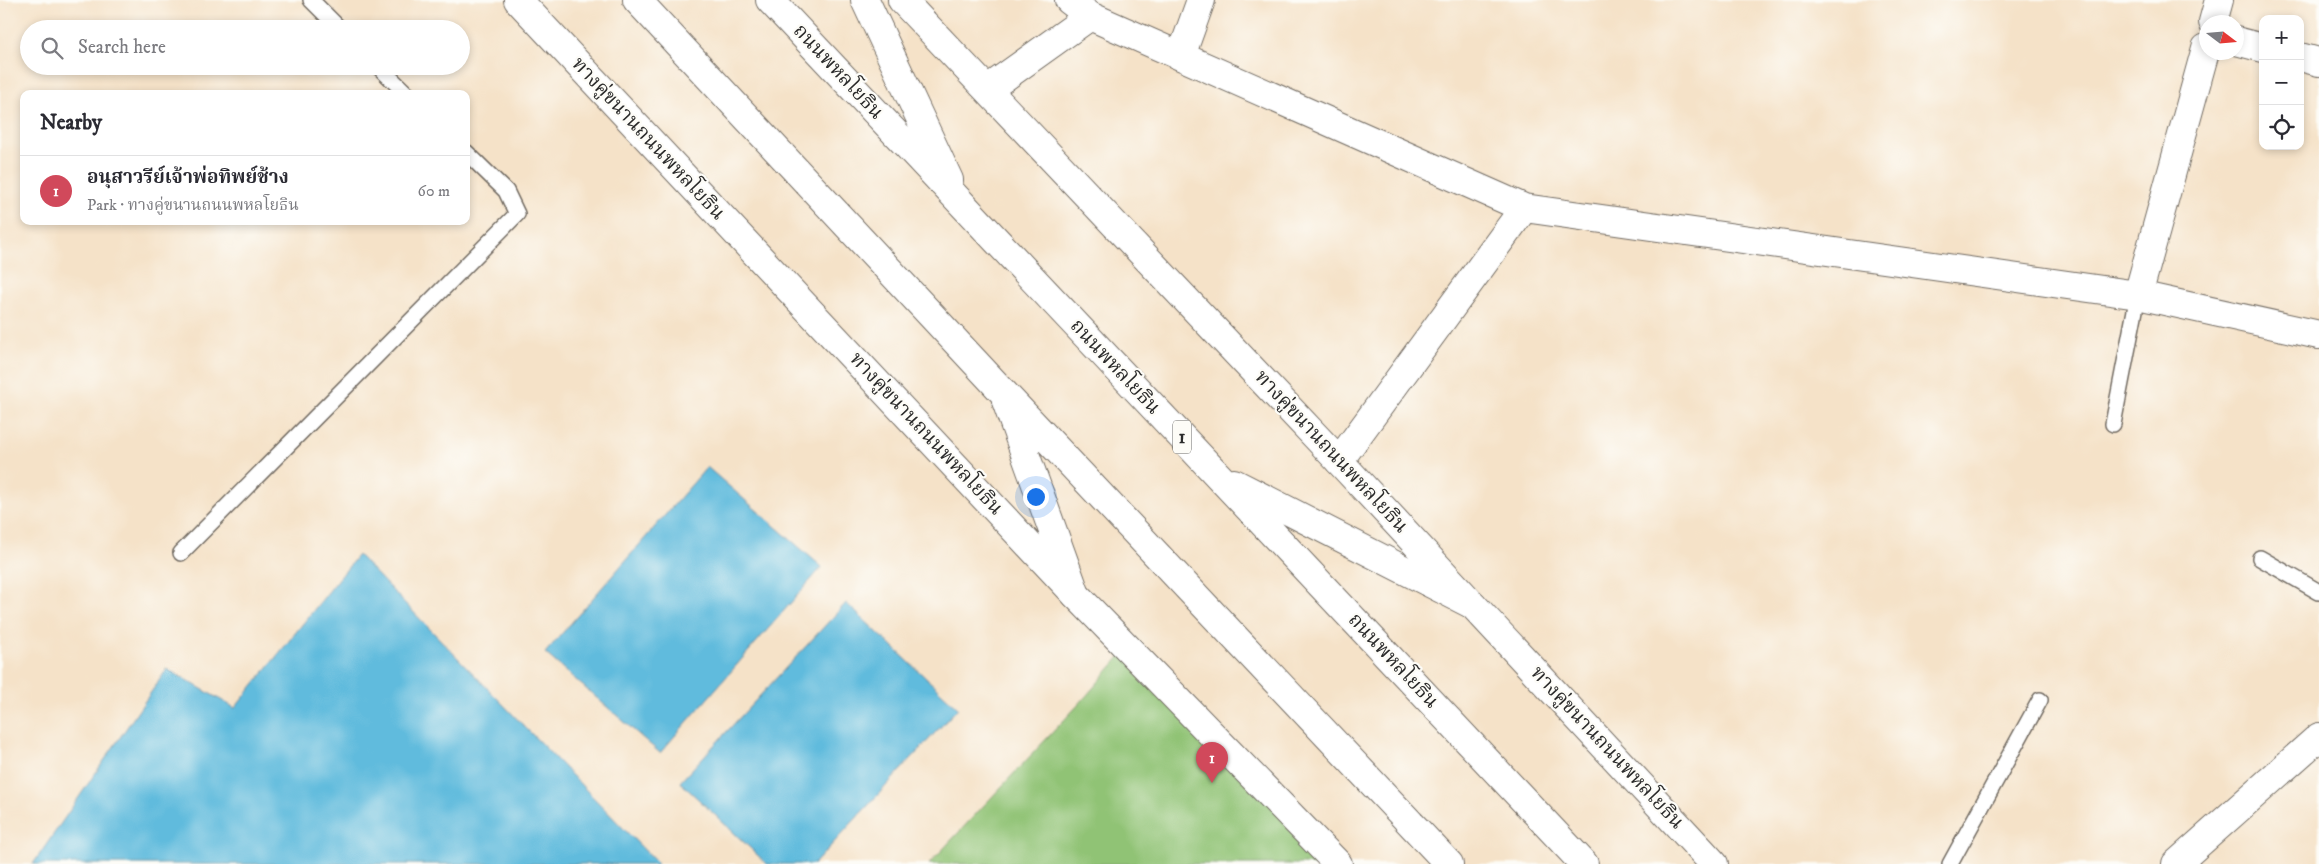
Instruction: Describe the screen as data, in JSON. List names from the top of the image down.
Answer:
{
  "streets": {
    "main road": ["ถนนพหลโยธิน", "ทางคู่ขนานถนนพหลโยธิน", "1"]
  },
  "north": "right",
  "page": {
    "map_buttons": ["+", "−"],
    "search": "Search here",
    "heading": "Nearby",
    "list": [
      {
        "mark": "1",
        "name": "อนุสาวรีย์เจ้าพ่อทิพย์ช้าง",
        "note": "Park · ทางคู่ขนานถนนพหลโยธิน",
        "value": "60 m"
      }
    ],
    "pins": "1"
  }
}
